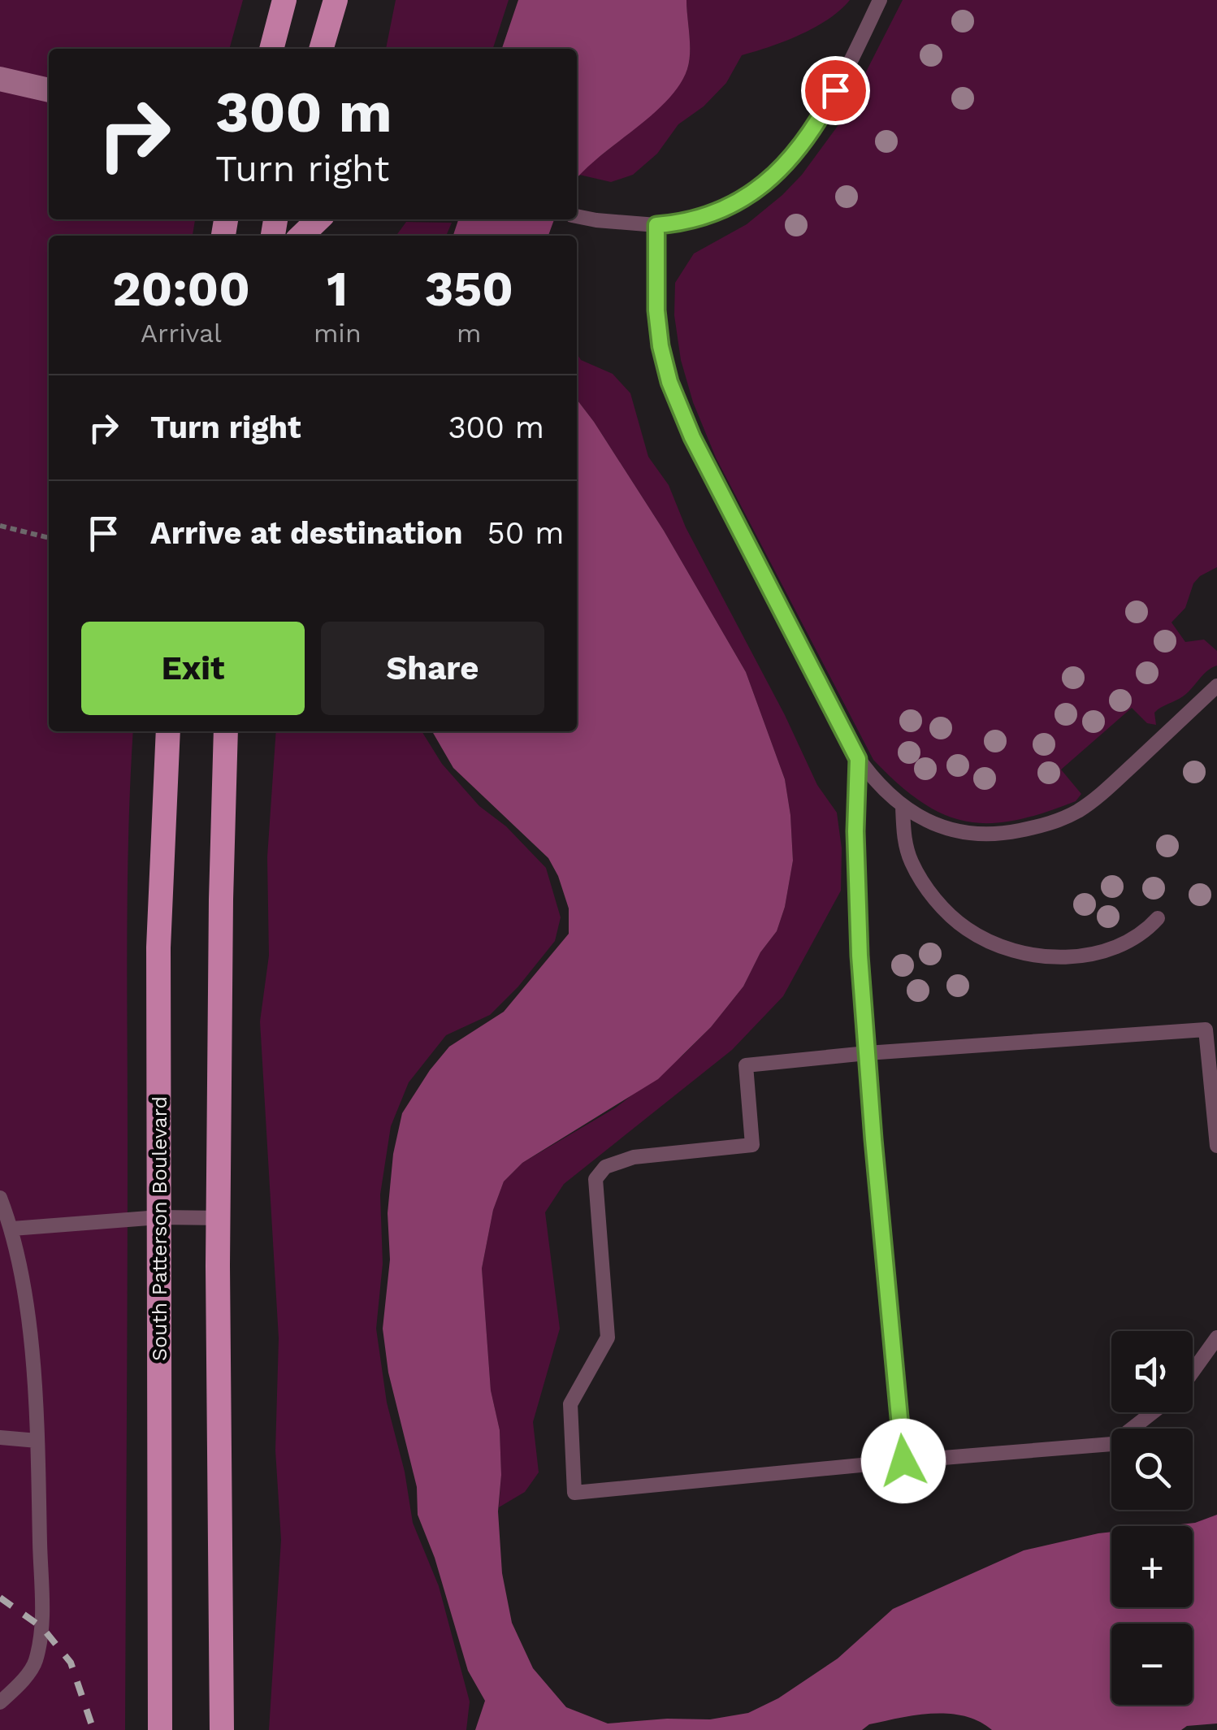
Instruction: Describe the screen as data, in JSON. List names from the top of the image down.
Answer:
{
  "streets": {
    "main road": ["South Patterson Boulevard"]
  },
  "page": {
    "turn": ["300 m", "Turn right"],
    "eta": [
      "20:00",
      "Arrival",
      "1",
      "min",
      "350",
      "m"
    ],
    "list": [
      {
        "name": "Turn right",
        "value": "300 m"
      },
      {
        "name": "Arrive at destination",
        "value": "50 m"
      }
    ],
    "buttons": ["Exit", "Share"],
    "map_buttons": ["+", "−"]
  }
}
